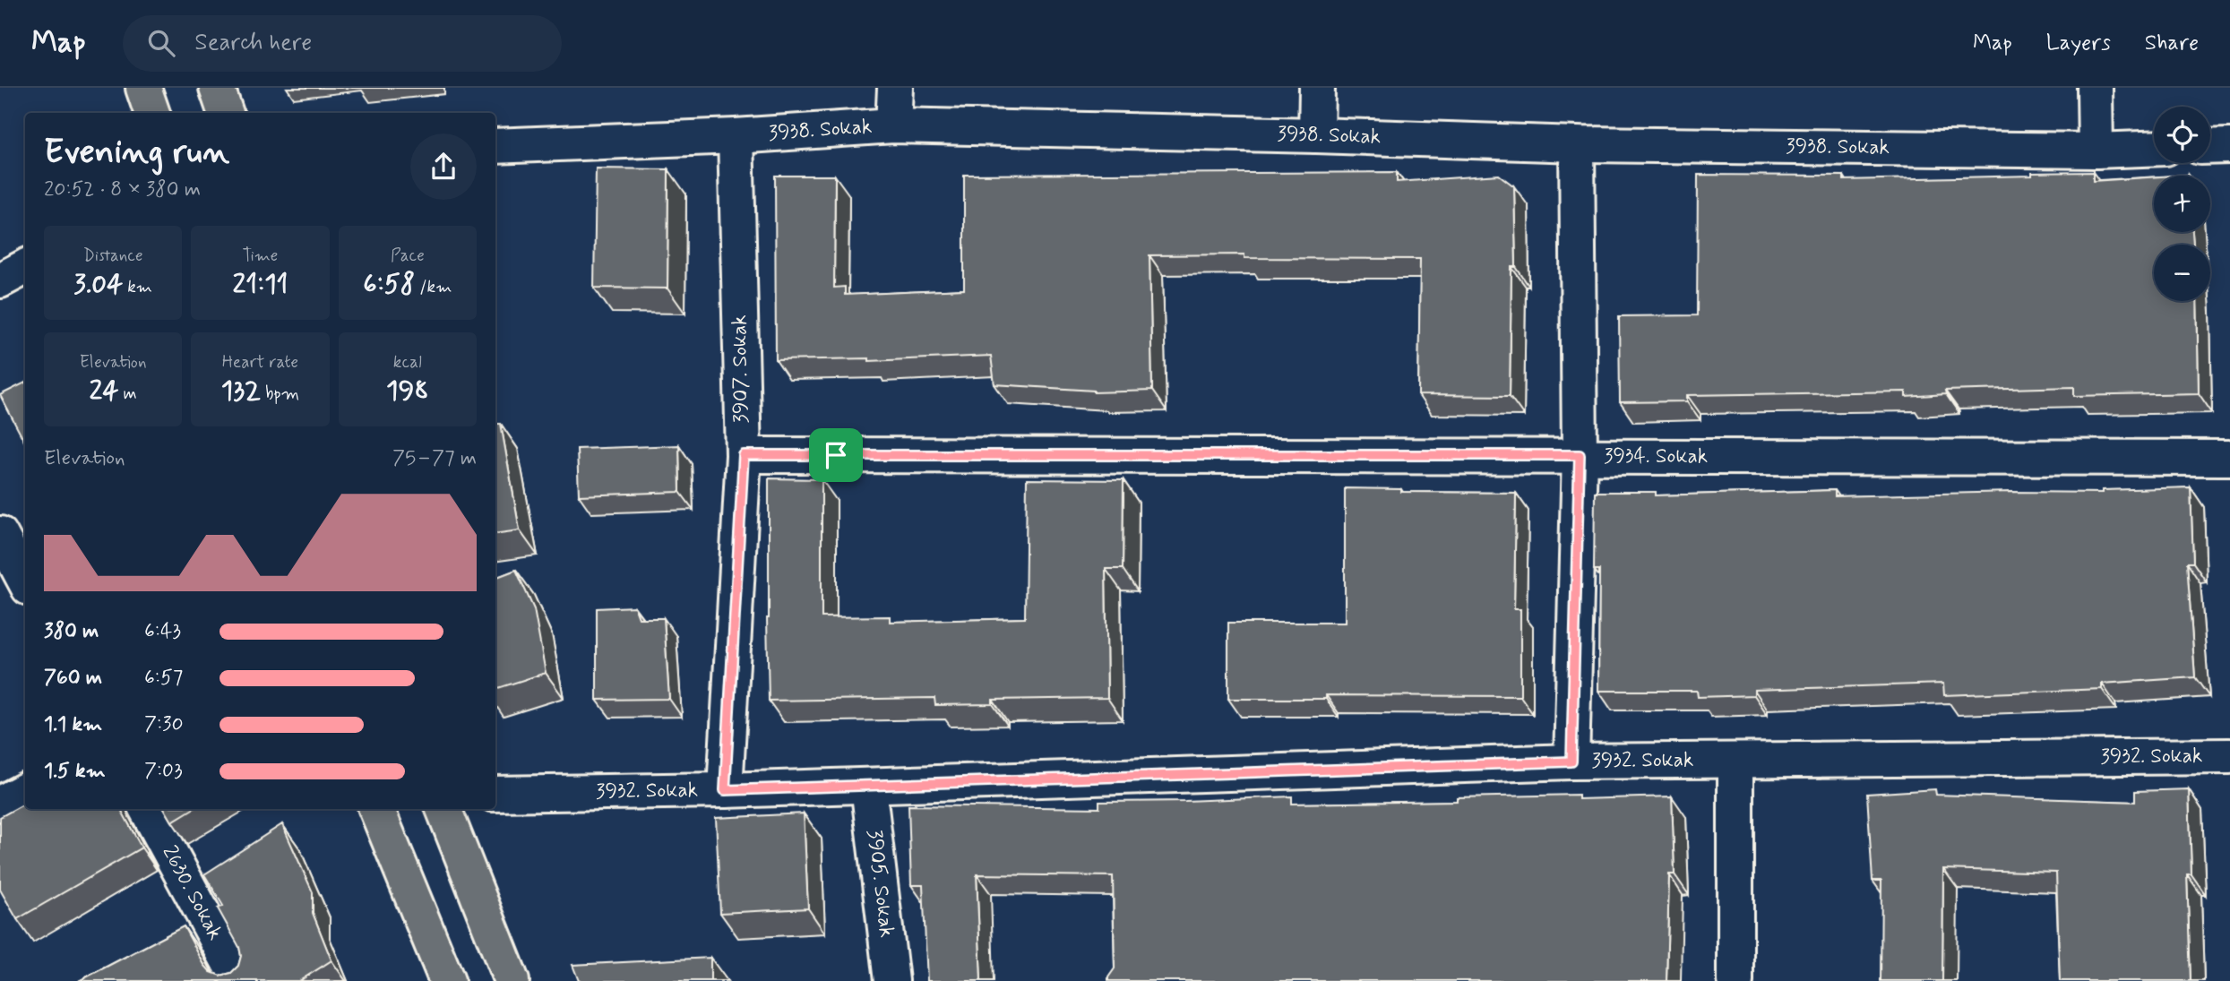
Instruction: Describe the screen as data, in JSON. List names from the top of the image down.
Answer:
{
  "streets": {
    "street": [
      "3938. Sokak",
      "3907. Sokak",
      "3934. Sokak",
      "3932. Sokak",
      "3905. Sokak",
      "2630. Sokak"
    ]
  },
  "crossings": [
    ["3938. Sokak", "3907. Sokak"],
    ["3907. Sokak", "3934. Sokak"],
    ["3907. Sokak", "3932. Sokak"],
    ["3932. Sokak", "3905. Sokak"]
  ],
  "page": {
    "header": "Map",
    "search": "Search here",
    "nav": ["Map", "Layers", "Share"],
    "map_buttons": ["+", "−"],
    "heading": ["Evening run", "20:52 · 8 × 380 m"],
    "stats": [
      ["Distance", "3.04 km"],
      ["Time", "21:11"],
      ["Pace", "6:58 /km"],
      ["Elevation", "24 m"],
      ["Heart rate", "132 bpm"],
      ["kcal", "198"]
    ],
    "chart": ["Elevation", "75–77 m"],
    "list": [
      {
        "name": "380 m",
        "note": "6:43"
      },
      {
        "name": "760 m",
        "note": "6:57"
      },
      {
        "name": "1.1 km",
        "note": "7:30"
      },
      {
        "name": "1.5 km",
        "note": "7:03"
      }
    ]
  }
}
